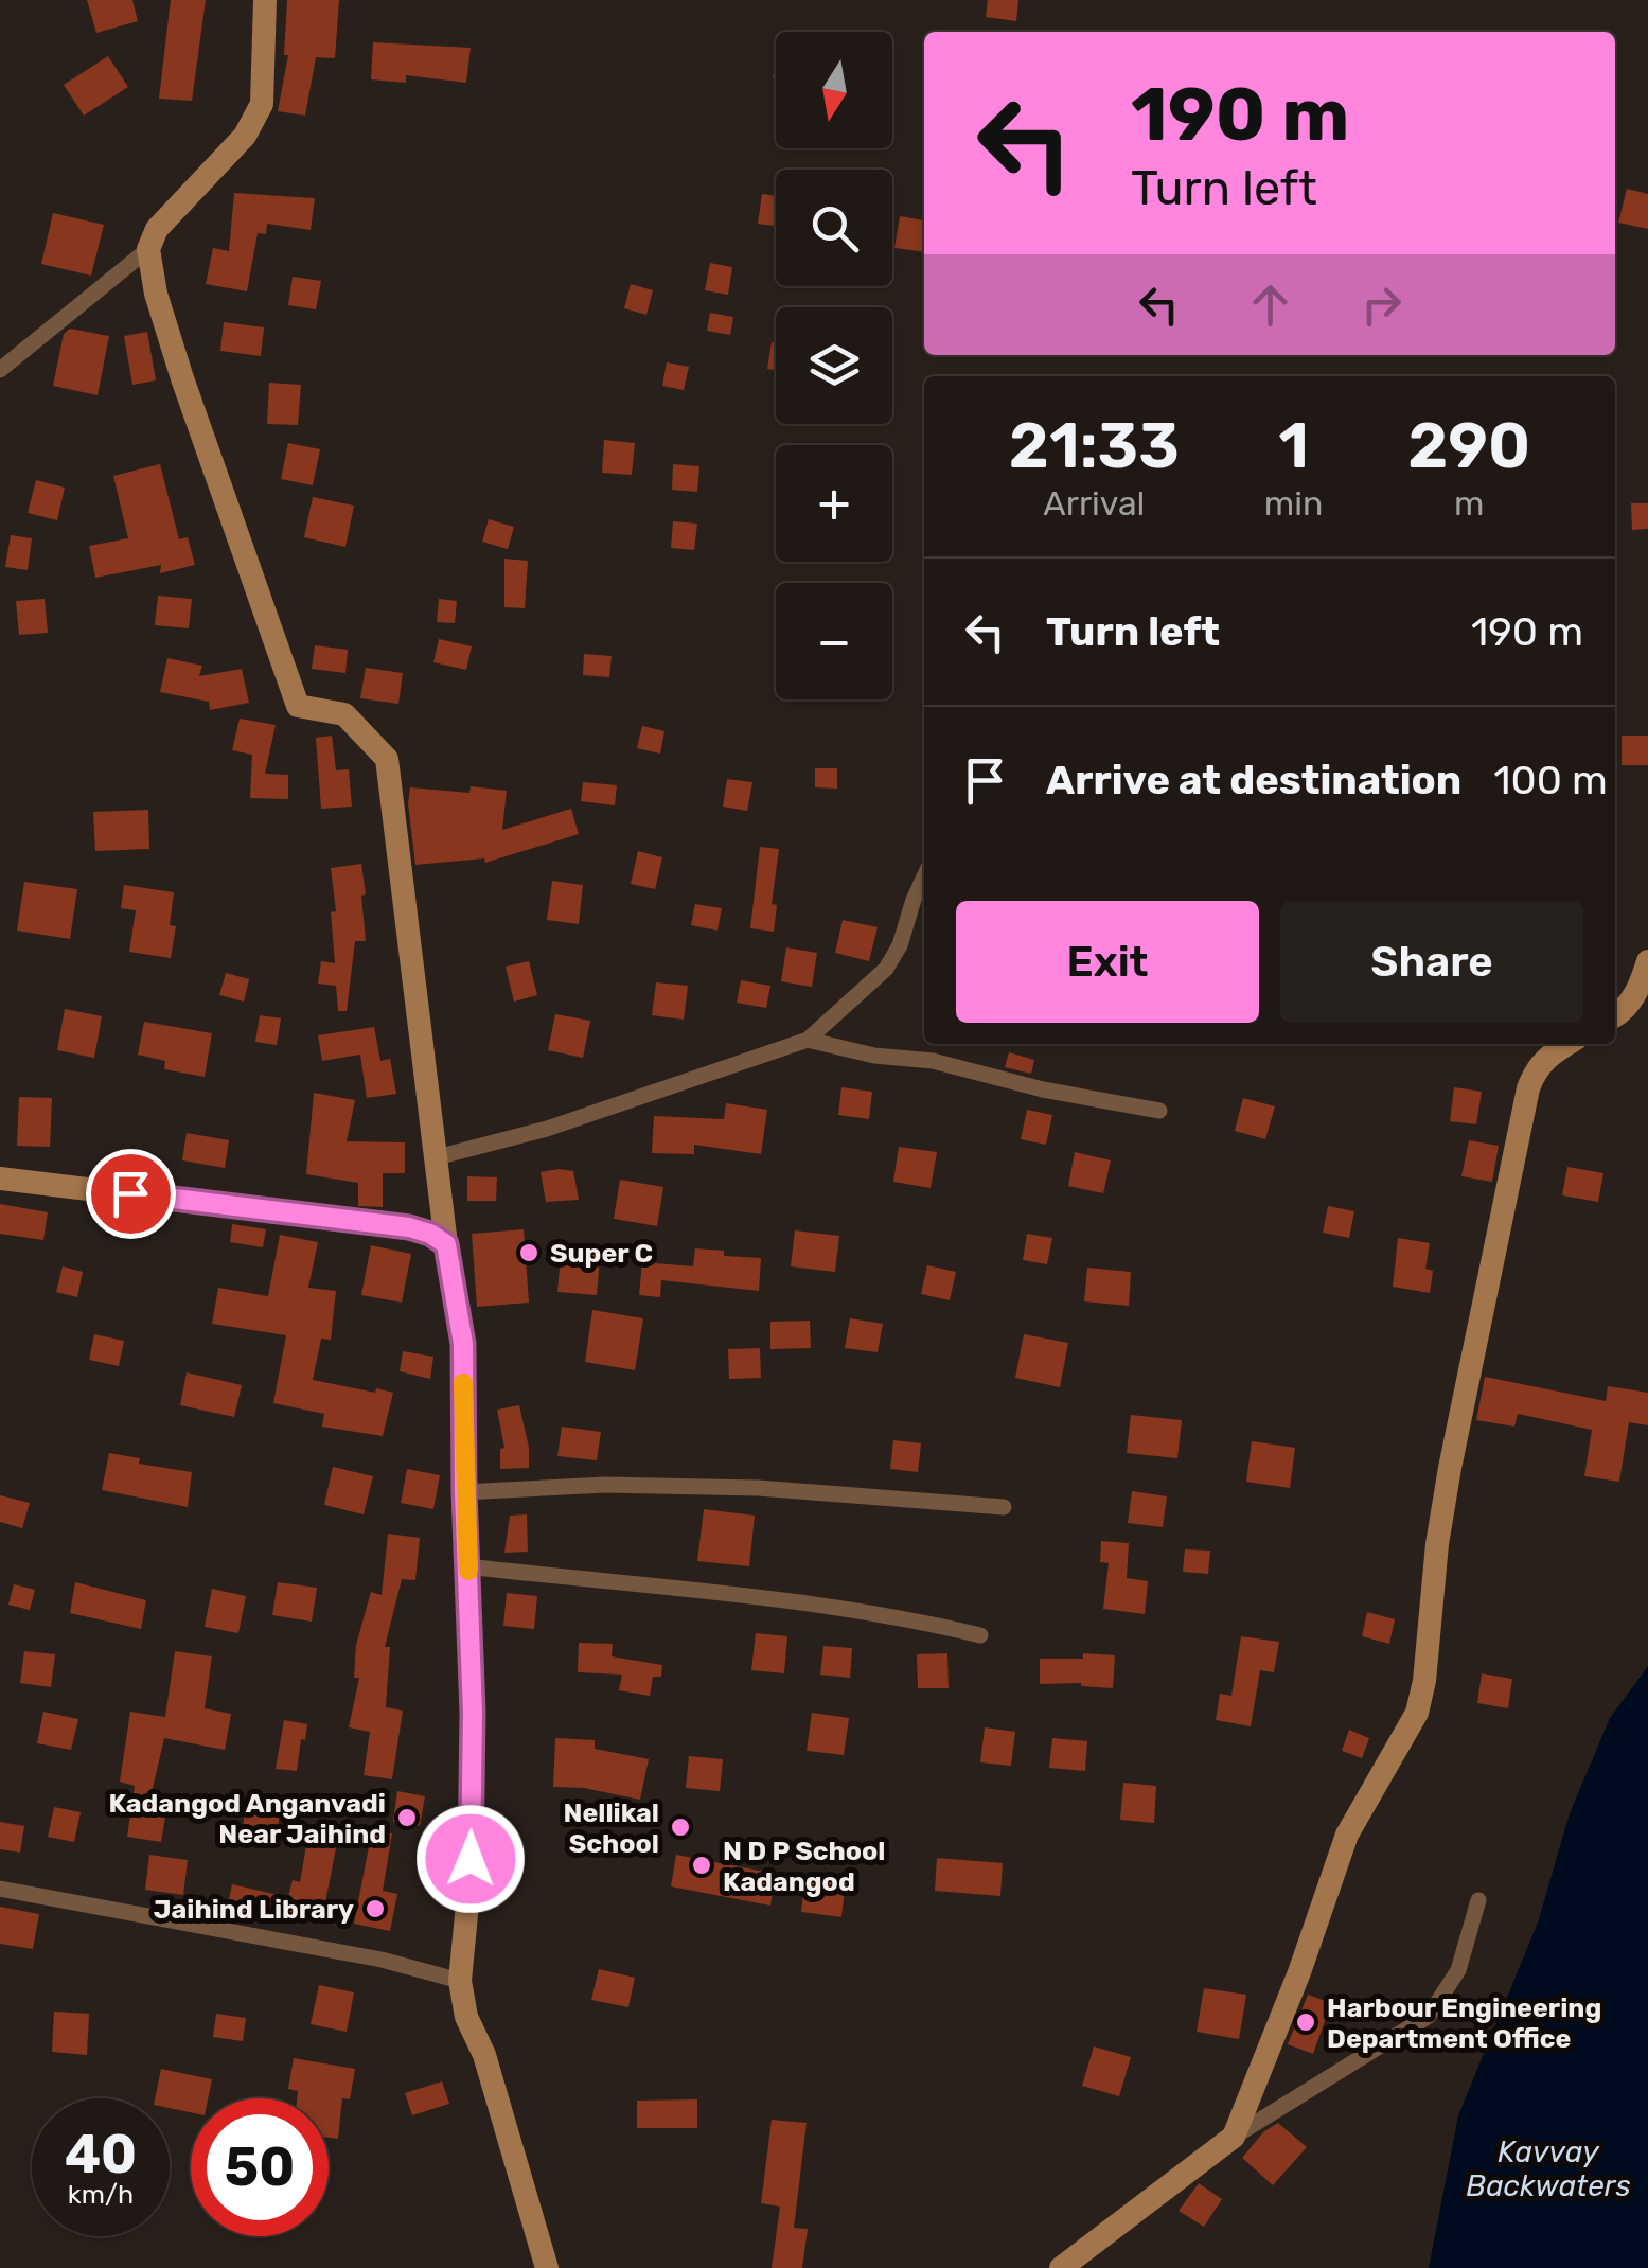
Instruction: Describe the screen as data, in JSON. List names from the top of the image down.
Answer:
{
  "water": ["Kavvay Backwaters"],
  "places": [
    "Super C",
    "Kadangod Anganvadi Near Jaihind",
    "Nellikal School",
    "N D P School Kadangod",
    "Jaihind Library",
    "Harbour Engineering Department Office"
  ],
  "north": "bottom",
  "page": {
    "map_buttons": ["+", "−"],
    "turn": ["190 m", "Turn left"],
    "eta": [
      "21:33",
      "Arrival",
      "1",
      "min",
      "290",
      "m"
    ],
    "list": [
      {
        "name": "Turn left",
        "value": "190 m"
      },
      {
        "name": "Arrive at destination",
        "value": "100 m"
      }
    ],
    "buttons": ["Exit", "Share"],
    "speed": "40 km/h",
    "limit": "50"
  }
}
